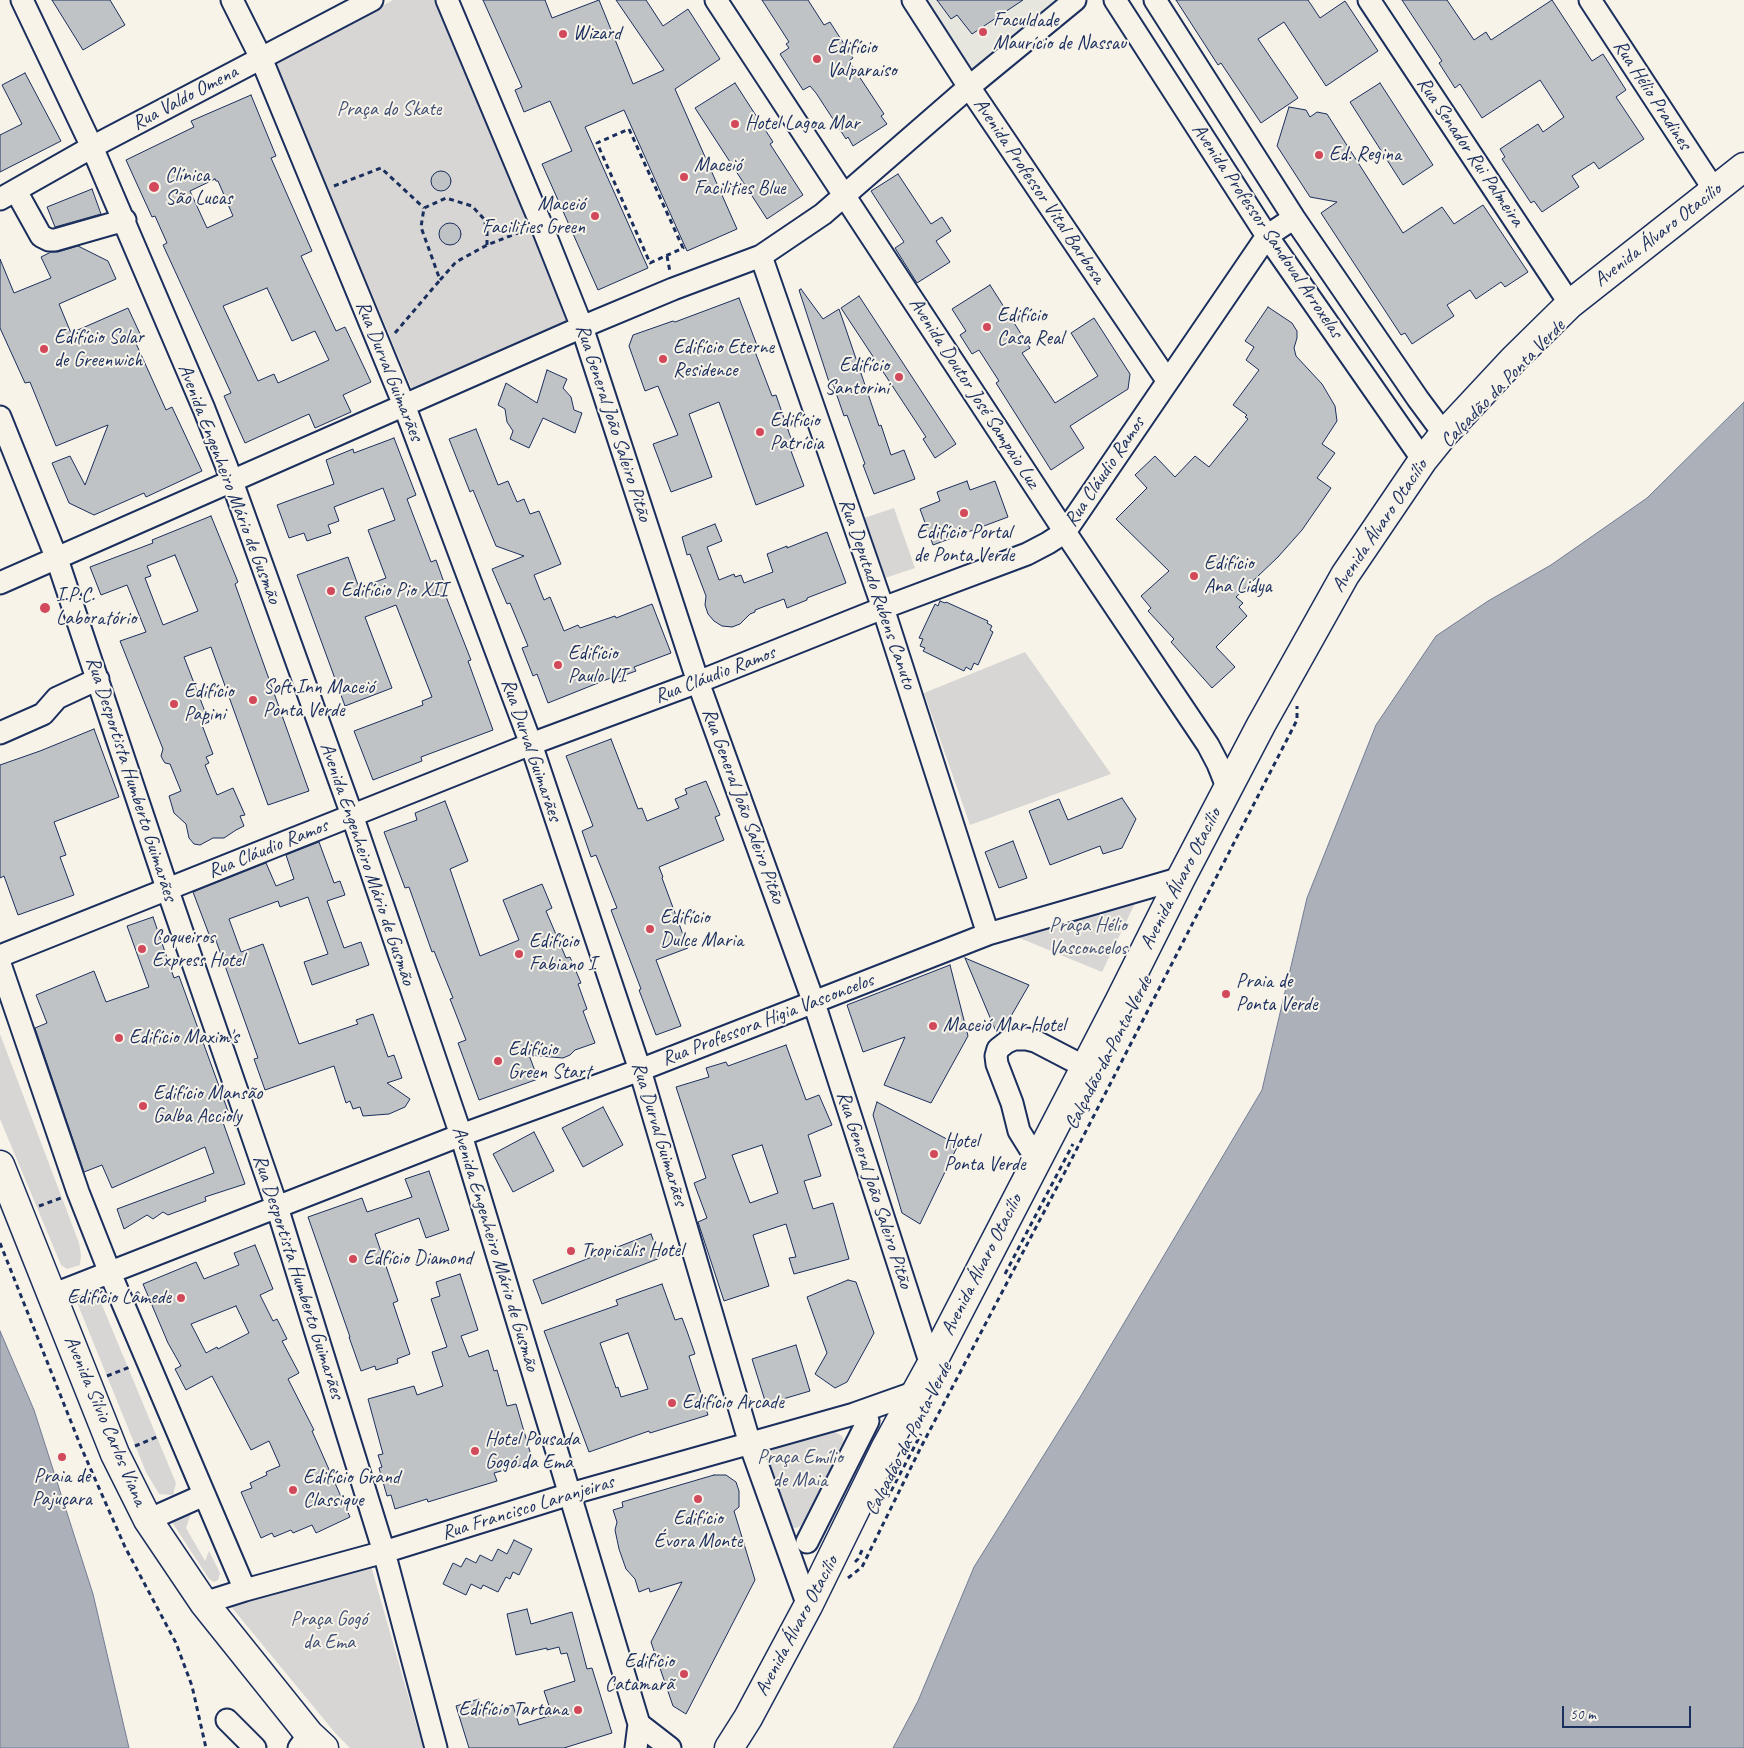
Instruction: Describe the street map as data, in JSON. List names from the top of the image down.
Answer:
{
  "streets": {
    "main road": ["Avenida Álvaro Otacílio", "Avenida Silvio Carlos Viana"],
    "street": [
      "Rua Hélio Pradines",
      "Rua Valdo Omena",
      "Rua Senador Rui Palmeira",
      "Avenida Professor Vital Barbosa",
      "Avenida Professor Sandoval Arroxelas",
      "Rua Durval Guimarães",
      "Avenida Doutor José Sampaio Luz",
      "Rua General João Saleiro Pitão",
      "Rua Cláudio Ramos",
      "Avenida Engenheiro Mário de Gusmão",
      "Rua Deputado Rubens Canuto",
      "Rua Desportista Humberto Guimarães",
      "Rua Professora Higia Vasconcelos",
      "Rua Francisco Laranjeiras"
    ],
    "path": ["Calçadão da Ponta Verde"]
  },
  "crossings": [
    ["Rua Hélio Pradines", "Avenida Álvaro Otacílio"],
    ["Rua Valdo Omena", "Rua Durval Guimarães"],
    ["Rua Valdo Omena", "Avenida Engenheiro Mário de Gusmão"],
    ["Rua Senador Rui Palmeira", "Avenida Álvaro Otacílio"],
    ["Avenida Professor Vital Barbosa", "Rua Cláudio Ramos"],
    ["Avenida Professor Sandoval Arroxelas", "Avenida Álvaro Otacílio"],
    ["Avenida Professor Sandoval Arroxelas", "Rua Cláudio Ramos"],
    ["Avenida Álvaro Otacílio", "Rua Durval Guimarães"],
    ["Avenida Álvaro Otacílio", "Avenida Doutor José Sampaio Luz"],
    ["Avenida Álvaro Otacílio", "Rua General João Saleiro Pitão"],
    ["Avenida Álvaro Otacílio", "Rua Professora Higia Vasconcelos"],
    ["Avenida Álvaro Otacílio", "Rua Francisco Laranjeiras"],
    ["Rua Durval Guimarães", "Rua Cláudio Ramos"],
    ["Rua Durval Guimarães", "Rua Professora Higia Vasconcelos"],
    ["Rua Durval Guimarães", "Rua Francisco Laranjeiras"],
    ["Avenida Doutor José Sampaio Luz", "Rua Cláudio Ramos"],
    ["Rua General João Saleiro Pitão", "Rua Cláudio Ramos"],
    ["Rua General João Saleiro Pitão", "Rua Professora Higia Vasconcelos"],
    ["Rua Cláudio Ramos", "Avenida Engenheiro Mário de Gusmão"],
    ["Rua Cláudio Ramos", "Rua Deputado Rubens Canuto"],
    ["Rua Cláudio Ramos", "Rua Desportista Humberto Guimarães"],
    ["Avenida Engenheiro Mário de Gusmão", "Rua Professora Higia Vasconcelos"],
    ["Avenida Engenheiro Mário de Gusmão", "Rua Francisco Laranjeiras"],
    ["Rua Deputado Rubens Canuto", "Rua Professora Higia Vasconcelos"],
    ["Rua Desportista Humberto Guimarães", "Rua Professora Higia Vasconcelos"],
    ["Rua Desportista Humberto Guimarães", "Rua Francisco Laranjeiras"],
    ["Rua Professora Higia Vasconcelos", "Avenida Silvio Carlos Viana"],
    ["Avenida Silvio Carlos Viana", "Rua Francisco Laranjeiras"]
  ],
  "parks": [
    "Praça do Skate",
    "Praça Hélio Vasconcelos",
    "Praça Emílio de Maia",
    "Praça Gogó da Ema"
  ],
  "places": [
    "Faculdade Maurício de Nassau",
    "Wizard",
    "Edifício Valparaiso",
    "Hotel Lagoa Mar",
    "Ed. Regina",
    "Maceió Facilities Blue",
    "Clínica São Lucas",
    "Maceió Facilities Green",
    "Edifício Casa Real",
    "Edifício Solar de Greenwich",
    "Edifício Eterne Residence",
    "Edifício Santorini",
    "Edifício Patrícia",
    "Edifício Portal de Ponta Verde",
    "Edifício Ana Lidya",
    "Edifício Pio XII",
    "I.P.C. Laboratório",
    "Edifício Paulo VI",
    "Soft Inn Maceió Ponta Verde",
    "Edifício Papini",
    "Edifício Dulce Maria",
    "Coqueiros Express Hotel",
    "Edifício Fabiano I",
    "Praia de Ponta Verde",
    "Maceió Mar Hotel",
    "Edifício Maxim's",
    "Edifício Green Start",
    "Edifício Mansão Galba Accioly",
    "Hotel Ponta Verde",
    "Tropicalis Hotel",
    "Edfício Diamond",
    "Edifício Lâmede",
    "Edifício Arcade",
    "Hotel Pousada Gogó da Ema",
    "Praia de Pajuçara",
    "Edifício Grand Classique",
    "Edifício Évora Monte",
    "Edifício Catamarã",
    "Edifício Tartana"
  ],
  "scale_bar": "50 m"
}
